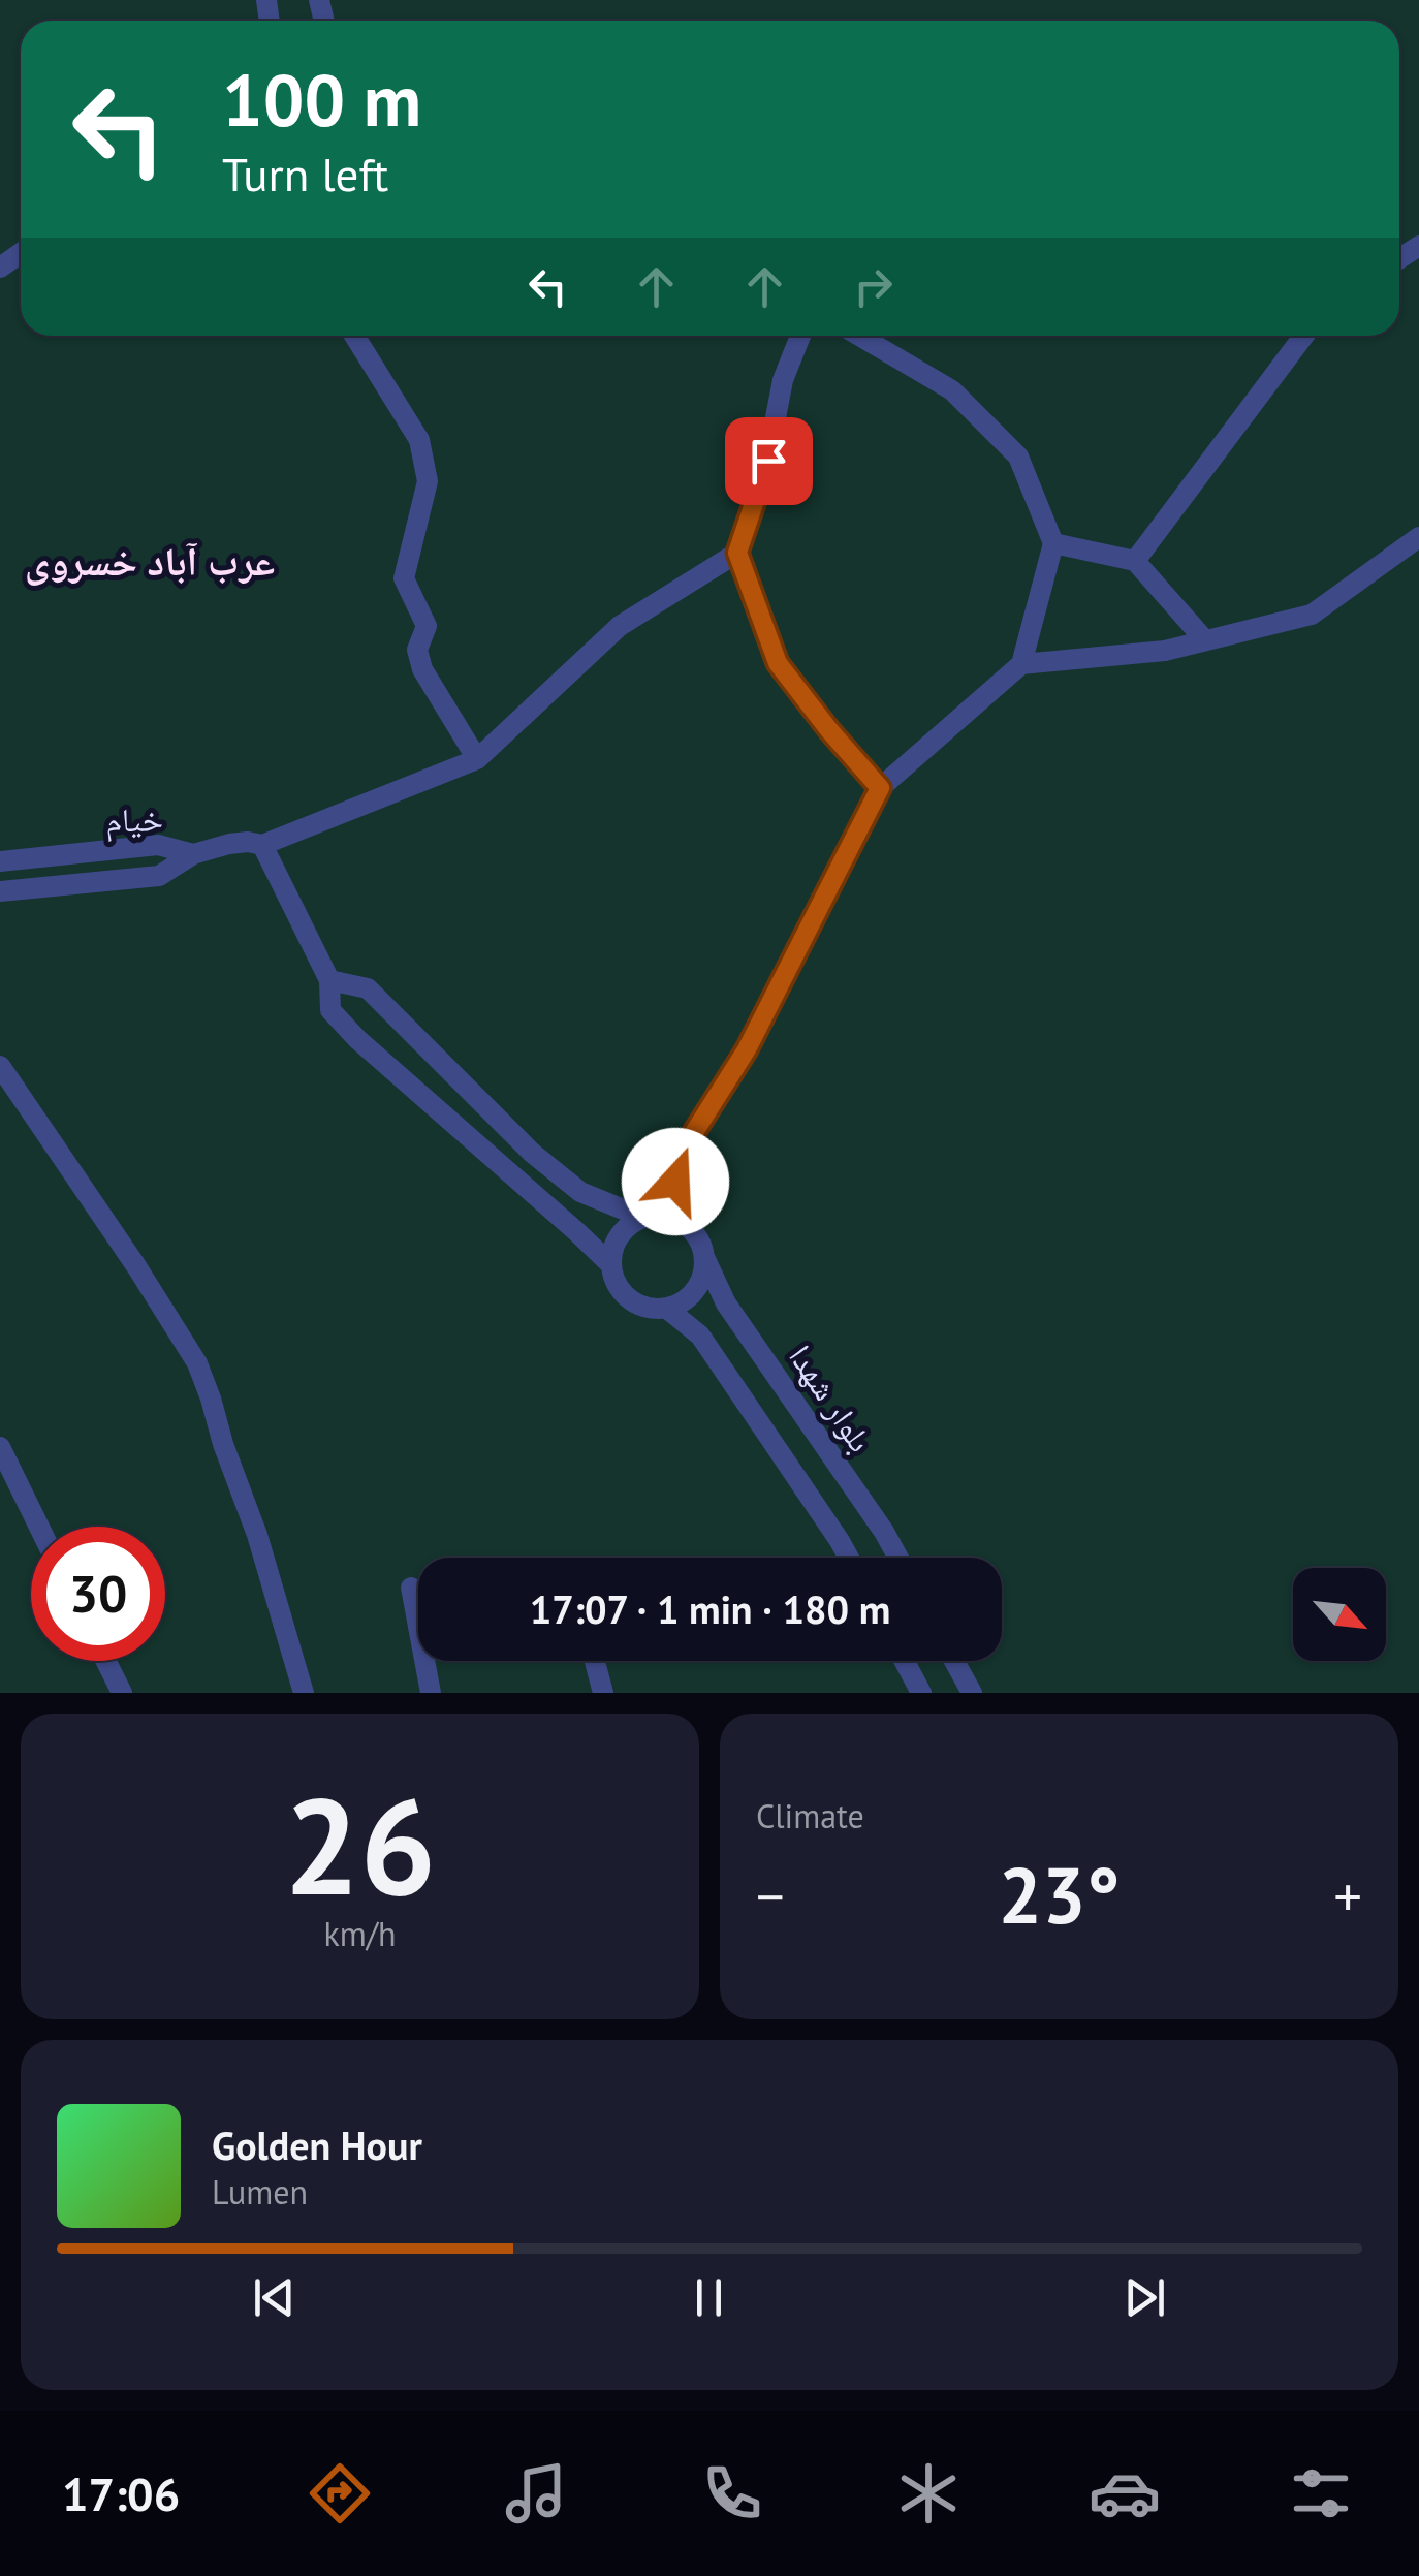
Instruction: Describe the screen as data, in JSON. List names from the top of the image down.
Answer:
{
  "streets": {
    "street": ["خیام", "بلوار شهدا"]
  },
  "districts": ["عرب آباد خسروی"],
  "north": "bottom right",
  "page": {
    "turn": ["100 m", "Turn left"],
    "limit": "30",
    "trip": "17:07 · 1 min · 180 m",
    "tile": [
      ["26", "km/h"],
      "Climate"
    ],
    "heat": ["−", "23°", "+"],
    "song": ["Golden Hour", "Lumen"],
    "tabs": "17:06"
  }
}
